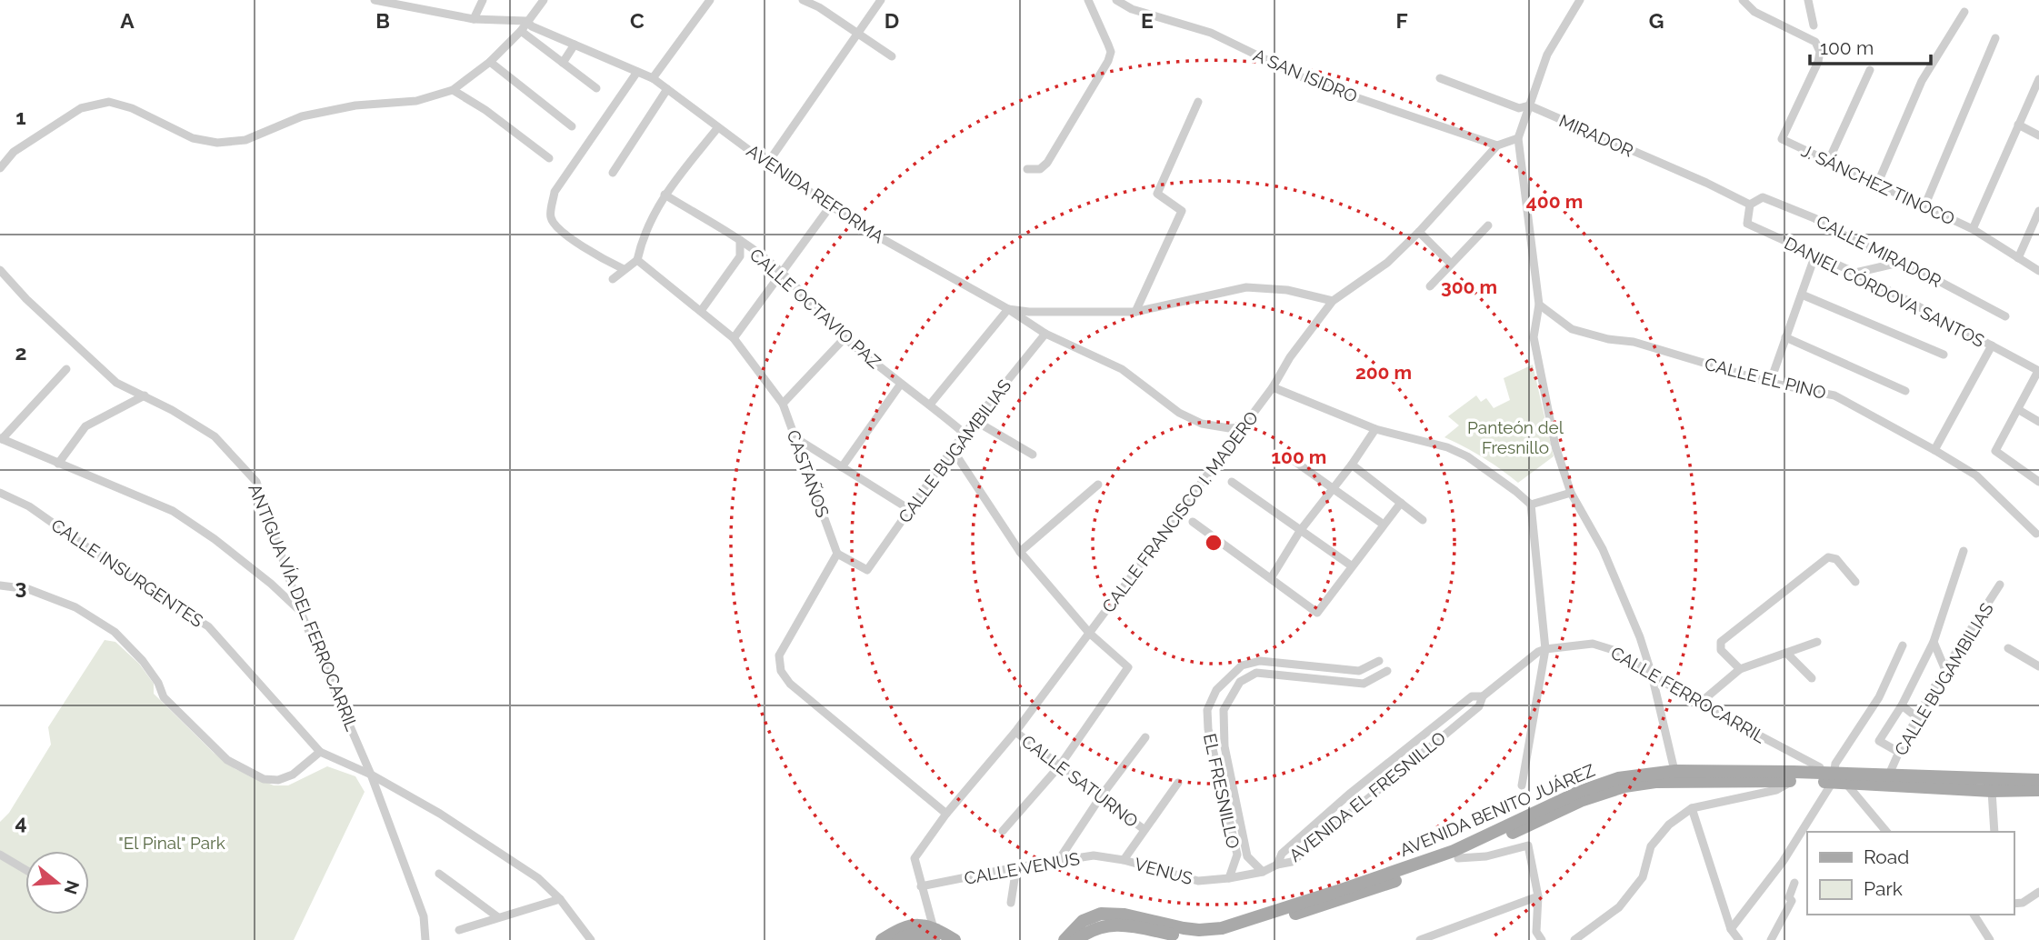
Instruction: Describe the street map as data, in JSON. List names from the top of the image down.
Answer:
{
  "streets": {
    "main road": ["AVENIDA BENITO JUÁREZ"],
    "street": [
      "A SAN ISIDRO",
      "MIRADOR",
      "J. SÁNCHEZ TINOCO",
      "AVENIDA REFORMA",
      "CALLE MIRADOR",
      "DANIEL CÓRDOVA SANTOS",
      "CALLE OCTAVIO PAZ",
      "CALLE EL PINO",
      "CALLE BUGAMBILIAS",
      "CASTAÑOS",
      "CALLE FRANCISCO I. MADERO",
      "CALLE INSURGENTES",
      "ANTIGUA VÍA DEL FERROCARRIL",
      "CALLE FERROCARRIL",
      "CALLE SATURNO",
      "EL FRESNILLO",
      "AVENIDA EL FRESNILLO",
      "CALLE VENUS",
      "VENUS"
    ]
  },
  "crossings": [
    ["A SAN ISIDRO", "CALLE FRANCISCO I. MADERO"],
    ["MIRADOR", "CALLE MIRADOR"],
    ["MIRADOR", "DANIEL CÓRDOVA SANTOS"],
    ["AVENIDA REFORMA", "CALLE BUGAMBILIAS"],
    ["AVENIDA REFORMA", "CALLE FRANCISCO I. MADERO"],
    ["CALLE MIRADOR", "DANIEL CÓRDOVA SANTOS"],
    ["CALLE OCTAVIO PAZ", "CALLE BUGAMBILIAS"],
    ["CALLE BUGAMBILIAS", "CASTAÑOS"],
    ["CALLE BUGAMBILIAS", "AVENIDA BENITO JUÁREZ"],
    ["CALLE FRANCISCO I. MADERO", "CALLE SATURNO"],
    ["CALLE FRANCISCO I. MADERO", "CALLE VENUS"],
    ["CALLE FERROCARRIL", "AVENIDA EL FRESNILLO"],
    ["CALLE FERROCARRIL", "AVENIDA BENITO JUÁREZ"],
    ["EL FRESNILLO", "VENUS"],
    ["AVENIDA EL FRESNILLO", "VENUS"],
    ["CALLE VENUS", "VENUS"]
  ],
  "parks": ["Panteón del Fresnillo", "\"El Pinal\" Park"],
  "legend": ["Road", "Park"],
  "scale_bar": "100 m",
  "north": "right",
  "grid": {
    "columns": [
      "A",
      "B",
      "C",
      "D",
      "E",
      "F",
      "G"
    ],
    "rows": [
      "1",
      "2",
      "3",
      "4"
    ]
  },
  "rings": [
    "400 m",
    "300 m",
    "200 m",
    "100 m"
  ]
}
